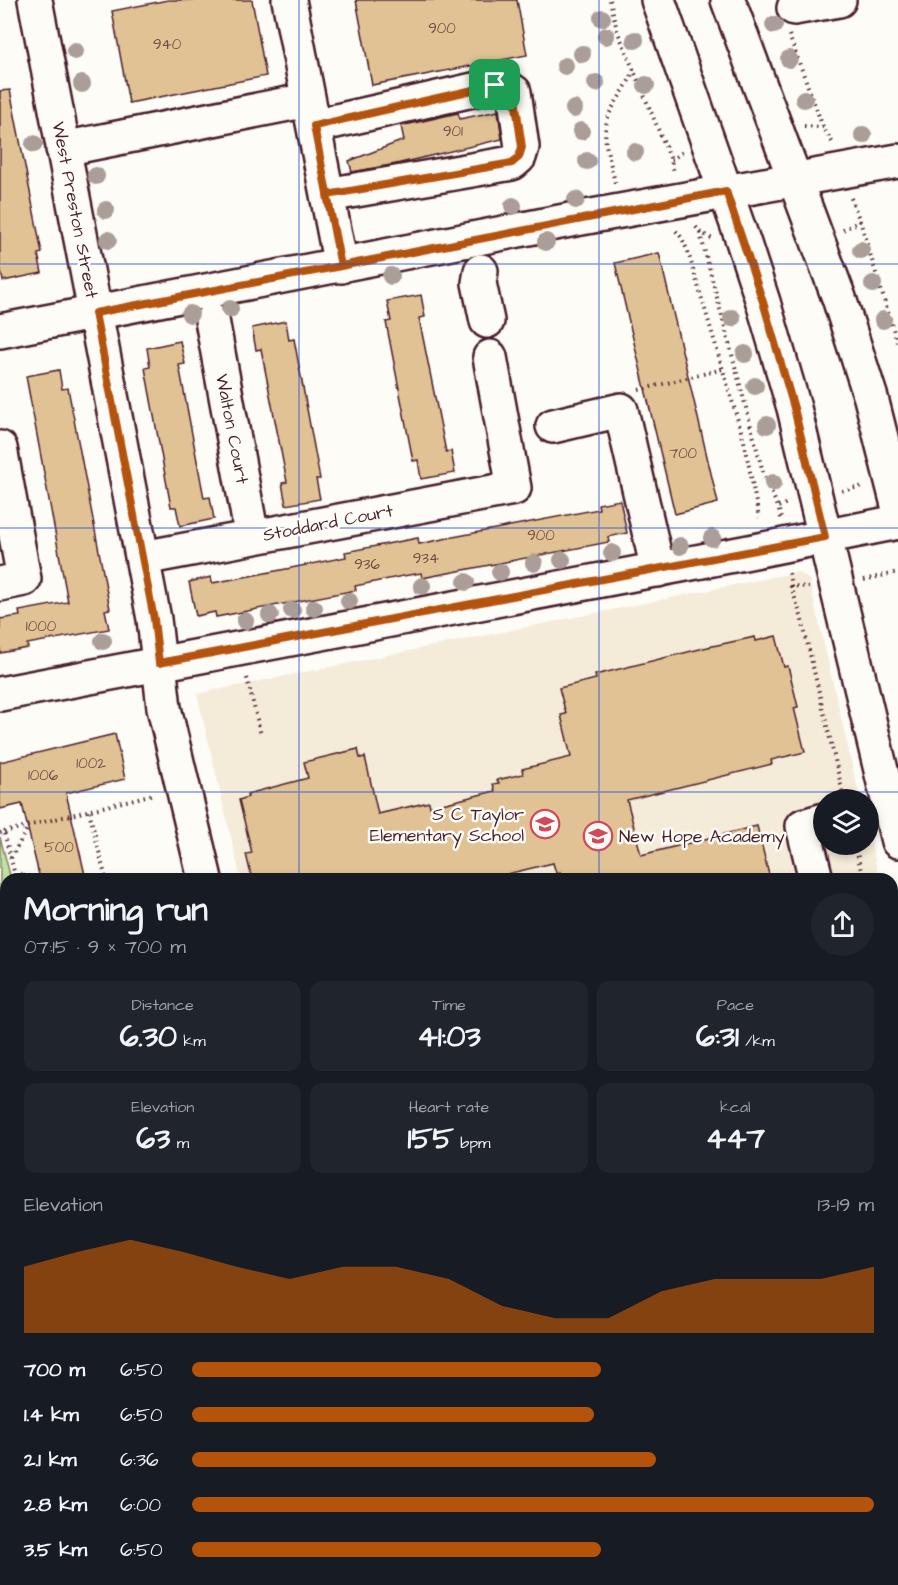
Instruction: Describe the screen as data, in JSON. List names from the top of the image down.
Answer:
{
  "streets": {
    "main road": ["West Preston Street", "Walton Court", "Stoddard Court"]
  },
  "crossings": [
    ["West Preston Street", "Stoddard Court"],
    ["Walton Court", "Stoddard Court"]
  ],
  "places": {
    "school or university": ["S C Taylor Elementary School", "New Hope Academy"]
  },
  "house_numbers": [
    "900",
    "940",
    "901",
    "700",
    "900",
    "934",
    "936",
    "1000",
    "1002",
    "1006",
    "500"
  ],
  "page": {
    "heading": ["Morning run", "07:15 · 9 × 700 m"],
    "stats": [
      ["Distance", "6.30 km"],
      ["Time", "41:03"],
      ["Pace", "6:31 /km"],
      ["Elevation", "63 m"],
      ["Heart rate", "155 bpm"],
      ["kcal", "447"]
    ],
    "chart": ["Elevation", "13–19 m"],
    "list": [
      {
        "name": "700 m",
        "note": "6:50"
      },
      {
        "name": "1.4 km",
        "note": "6:50"
      },
      {
        "name": "2.1 km",
        "note": "6:36"
      },
      {
        "name": "2.8 km",
        "note": "6:00"
      },
      {
        "name": "3.5 km",
        "note": "6:50"
      }
    ]
  }
}
